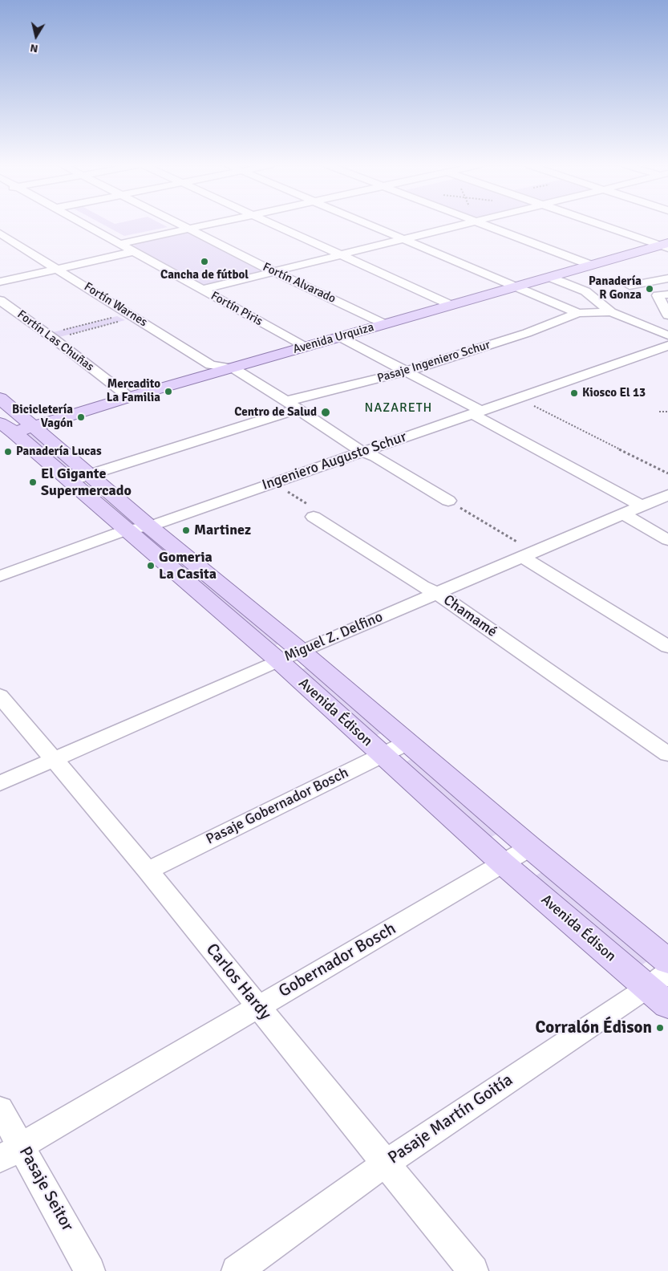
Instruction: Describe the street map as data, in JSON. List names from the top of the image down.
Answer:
{
  "streets": {
    "main road": ["Avenida Urquiza", "Avenida Édison"],
    "street": [
      "Fortín Alvarado",
      "Fortín Warnes",
      "Fortín Piris",
      "Fortín Las Chuñas",
      "Pasaje Ingeniero Schur",
      "Ingeniero Augusto Schur",
      "Chamamé",
      "Miguel Z. Delfino",
      "Pasaje Gobernador Bosch",
      "Gobernador Bosch",
      "Carlos Hardy",
      "Pasaje Martín Goitía",
      "Pasaje Seitor"
    ]
  },
  "crossings": [
    ["Fortín Alvarado", "Avenida Urquiza"],
    ["Fortín Warnes", "Avenida Urquiza"],
    ["Fortín Piris", "Avenida Urquiza"],
    ["Avenida Urquiza", "Fortín Las Chuñas"],
    ["Avenida Urquiza", "Avenida Édison"],
    ["Pasaje Ingeniero Schur", "Avenida Édison"],
    ["Ingeniero Augusto Schur", "Avenida Édison"],
    ["Chamamé", "Miguel Z. Delfino"],
    ["Miguel Z. Delfino", "Avenida Édison"],
    ["Miguel Z. Delfino", "Carlos Hardy"],
    ["Avenida Édison", "Pasaje Gobernador Bosch"],
    ["Avenida Édison", "Gobernador Bosch"],
    ["Avenida Édison", "Pasaje Martín Goitía"],
    ["Pasaje Gobernador Bosch", "Carlos Hardy"],
    ["Gobernador Bosch", "Carlos Hardy"],
    ["Gobernador Bosch", "Pasaje Seitor"],
    ["Carlos Hardy", "Pasaje Martín Goitía"]
  ],
  "districts": ["NAZARETH"],
  "places": [
    "Cancha de fútbol",
    "Panadería R Gonza",
    "Mercadito La Familia",
    "Kiosco El 13",
    "Centro de Salud",
    "Bicicletería Vagón",
    "Panadería Lucas",
    "El Gigante Supermercado",
    "Martinez",
    "Gomeria La Casita",
    "Corralón Édison"
  ],
  "north": "bottom"
}
